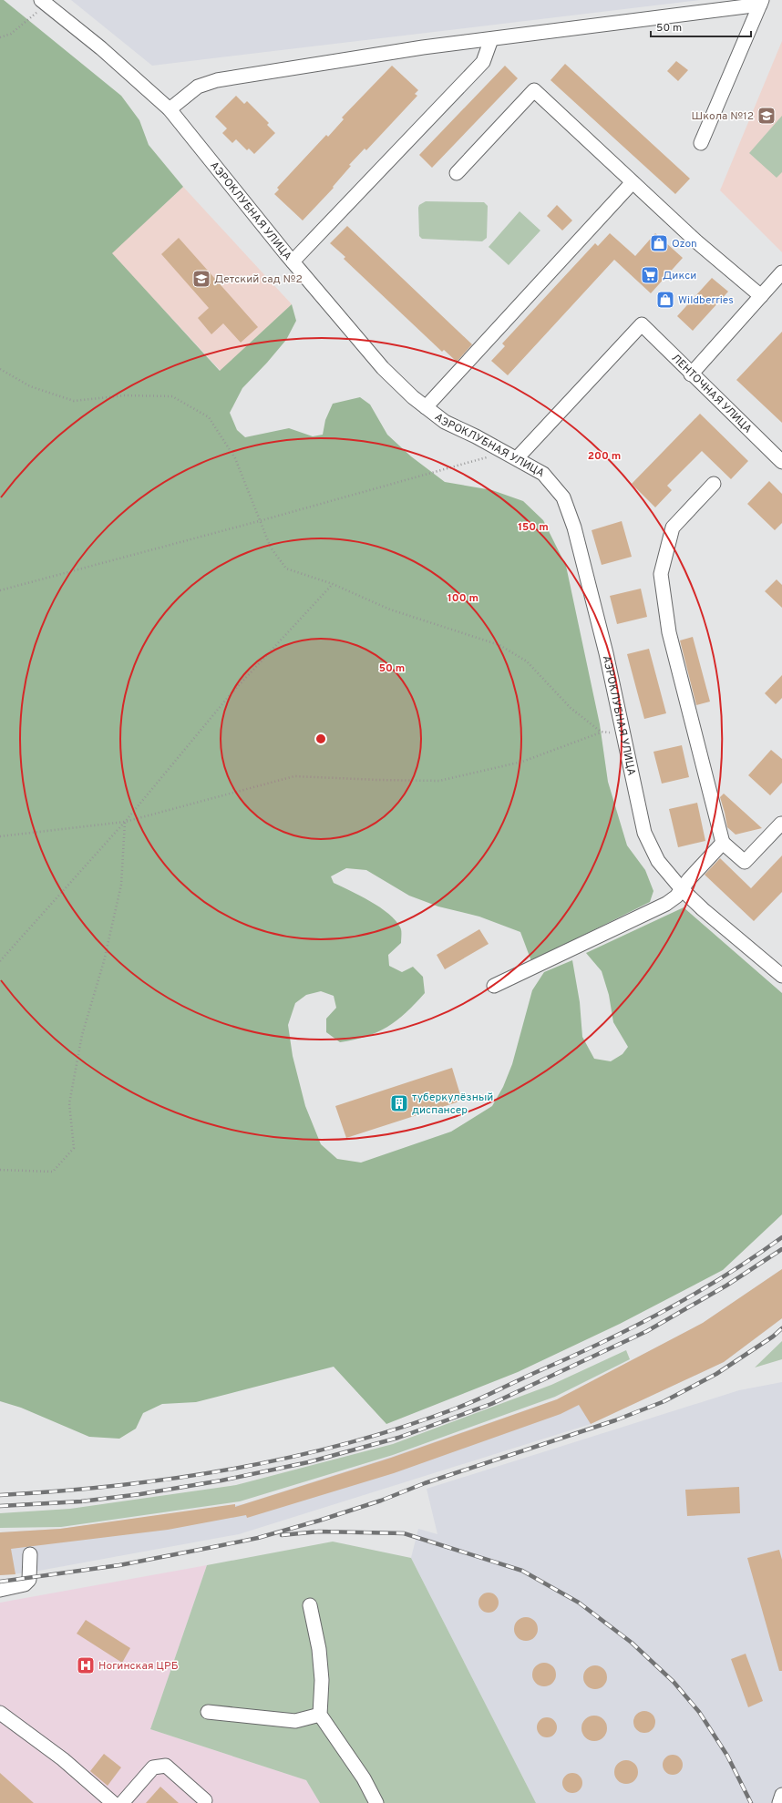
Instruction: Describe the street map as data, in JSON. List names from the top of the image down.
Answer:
{
  "streets": {
    "street": ["АЭРОКЛУБНАЯ УЛИЦА", "ЛЕНТОЧНАЯ УЛИЦА"]
  },
  "crossings": [
    ["АЭРОКЛУБНАЯ УЛИЦА", "ЛЕНТОЧНАЯ УЛИЦА"]
  ],
  "places": {
    "school or university": ["Школа №12", "Детский сад №2"],
    "shop": ["Ozon", "Wildberries"],
    "supermarket": ["Дикси"],
    "building": ["туберкулёзный диспансер"],
    "hospital": ["Ногинская ЦРБ"]
  },
  "scale_bar": "50 m",
  "rings": [
    "200 m",
    "150 m",
    "100 m",
    "50 m"
  ]
}
